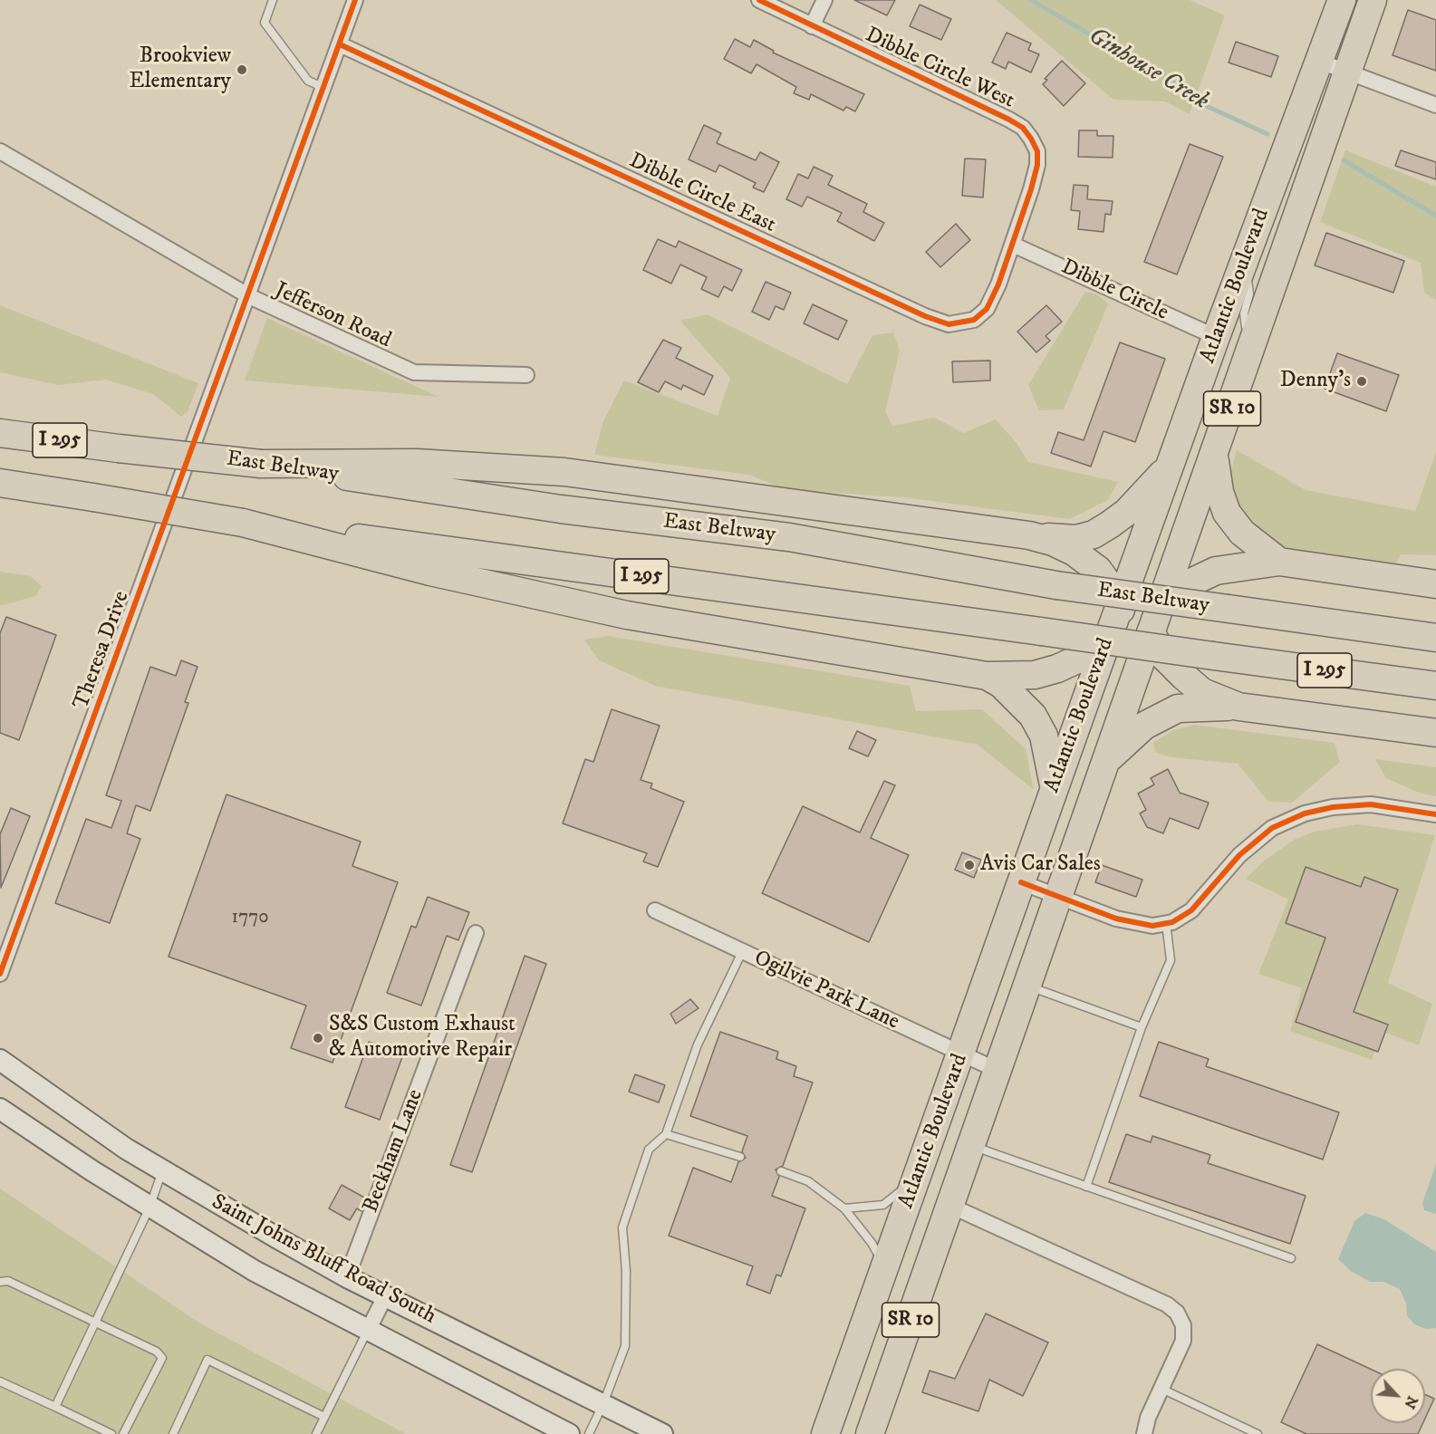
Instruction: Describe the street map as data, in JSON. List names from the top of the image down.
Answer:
{
  "streets": {
    "highway": [
      "Atlantic Boulevard",
      "SR 10",
      "I 295",
      "East Beltway"
    ],
    "main road": ["Saint Johns Bluff Road South"],
    "street": [
      "Dibble Circle West",
      "Dibble Circle East",
      "Dibble Circle",
      "Jefferson Road",
      "Theresa Drive",
      "Ogilvie Park Lane",
      "Beckham Lane"
    ]
  },
  "crossings": [
    ["Dibble Circle West", "Dibble Circle East"],
    ["Dibble Circle West", "Dibble Circle"],
    ["Dibble Circle East", "Dibble Circle"],
    ["Dibble Circle East", "Theresa Drive"],
    ["Atlantic Boulevard", "Dibble Circle"],
    ["Atlantic Boulevard", "Ogilvie Park Lane"],
    ["Jefferson Road", "Theresa Drive"],
    ["Beckham Lane", "Saint Johns Bluff Road South"]
  ],
  "water": ["Ginhouse Creek"],
  "places": [
    "Brookview Elementary",
    "Denny's",
    "Avis Car Sales",
    "S&S Custom Exhaust & Automotive Repair"
  ],
  "house_numbers": ["1770"],
  "north": "bottom right"
}
